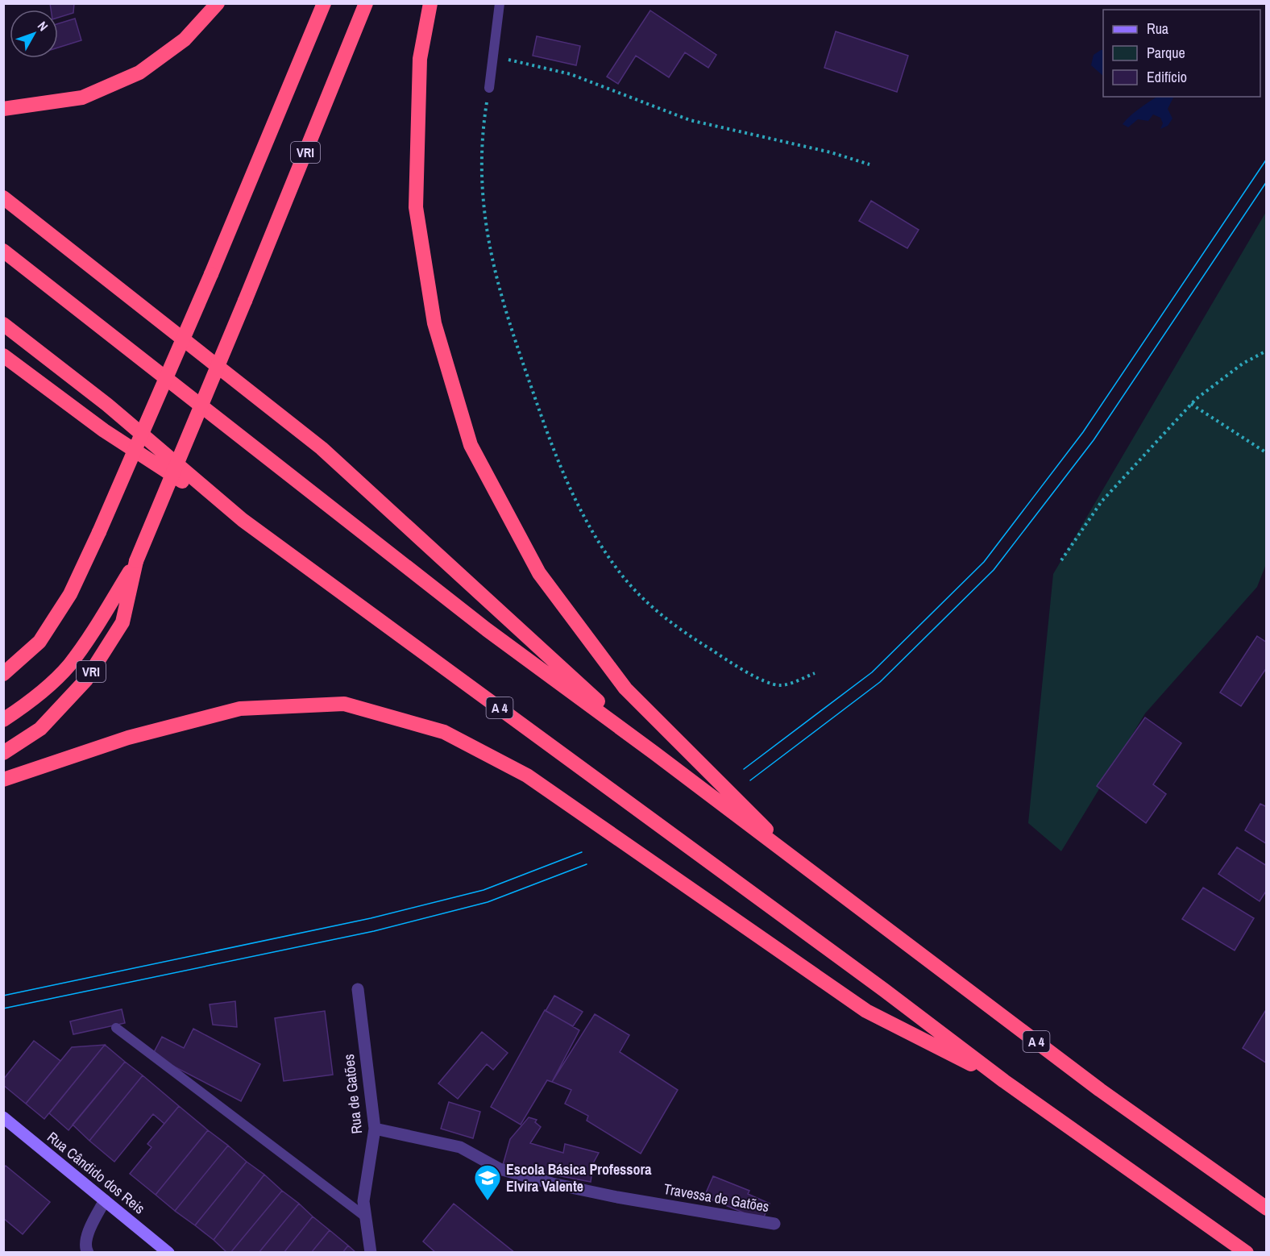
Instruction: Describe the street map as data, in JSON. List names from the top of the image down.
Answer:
{
  "streets": {
    "highway": ["VRI", "A 4"],
    "main road": ["Rua Cândido dos Reis"],
    "street": ["Rua de Gatões", "Travessa de Gatões"]
  },
  "crossings": [
    ["Rua de Gatões", "Travessa de Gatões"]
  ],
  "places": {
    "school or university": ["Escola Básica Professora Elvira Valente"]
  },
  "legend": ["Rua", "Parque", "Edifício"],
  "north": "top right"
}
